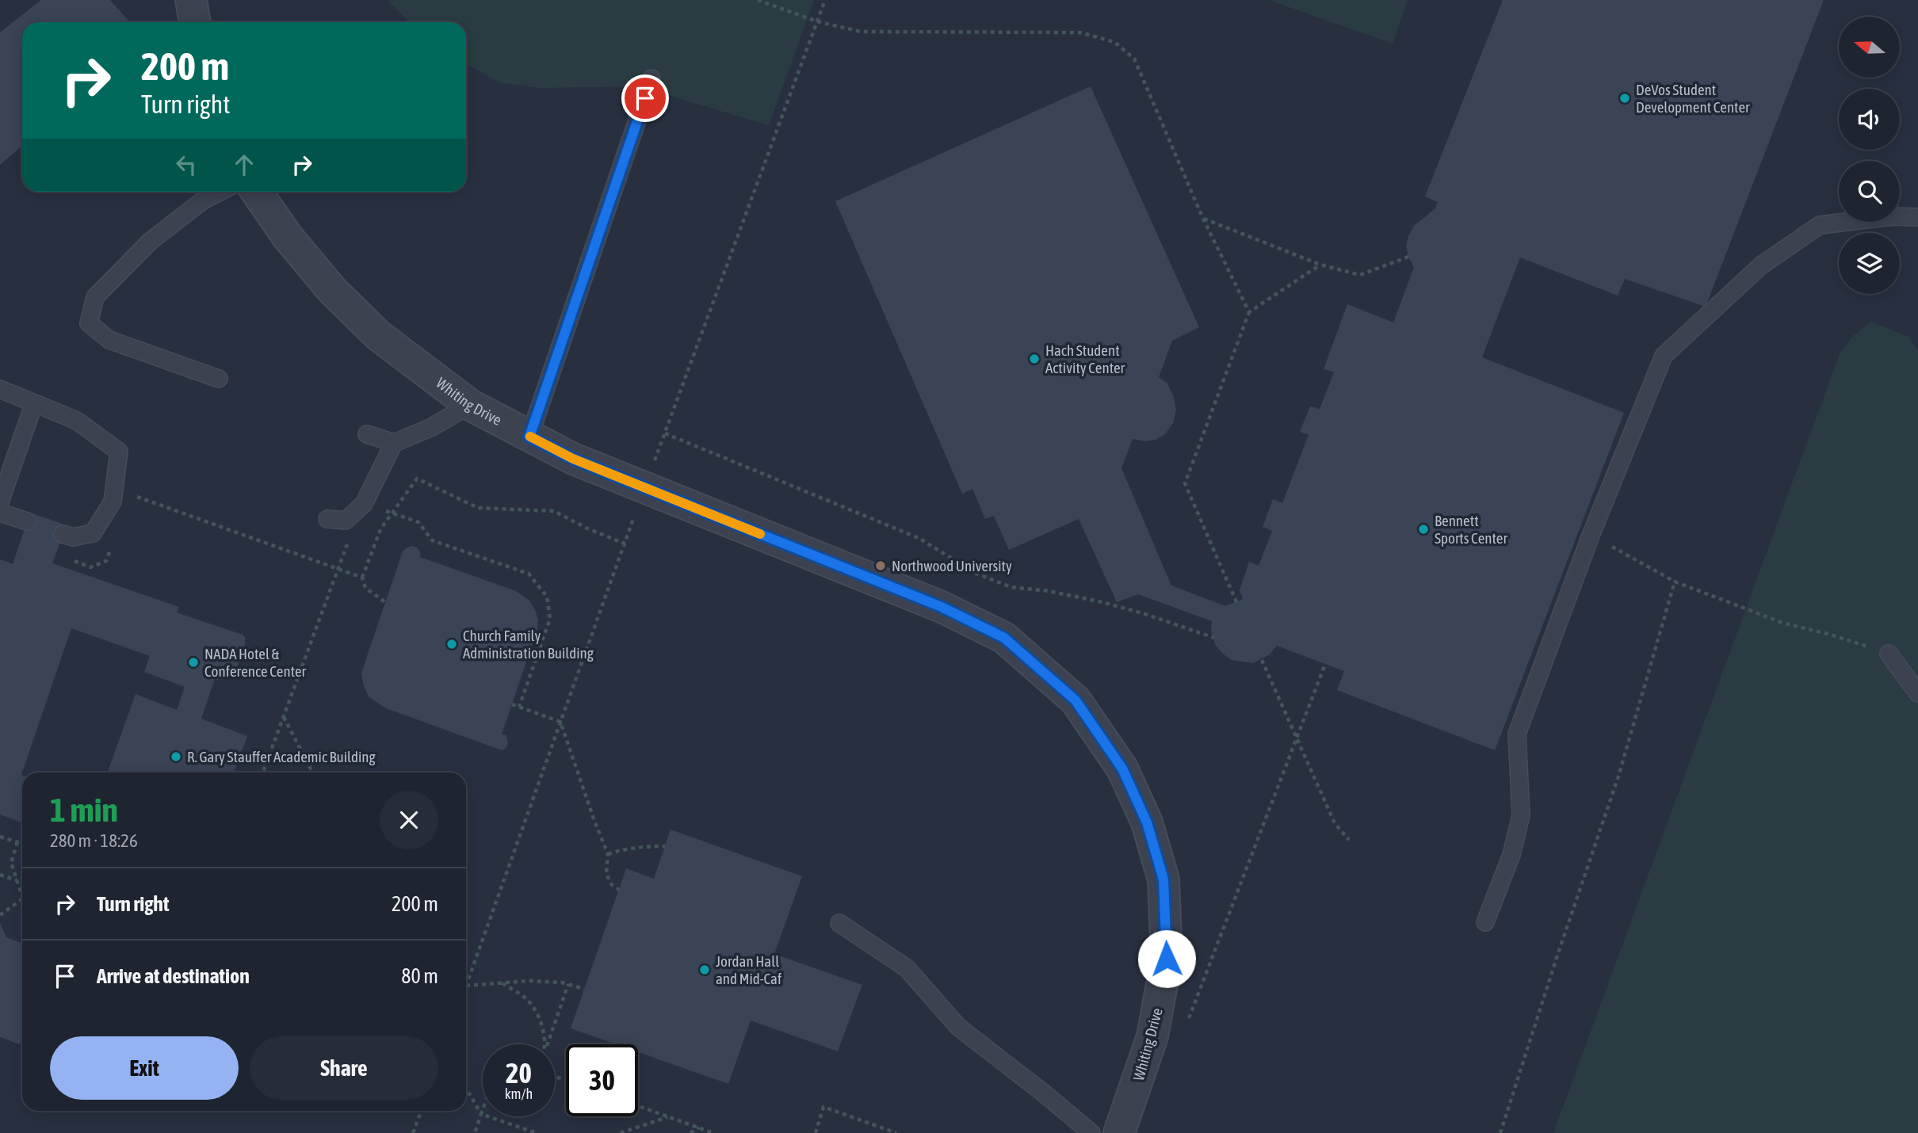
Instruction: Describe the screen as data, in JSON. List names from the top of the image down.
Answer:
{
  "streets": {
    "street": ["Whiting Drive"]
  },
  "places": [
    "DeVos Student Development Center",
    "Hach Student Activity Center",
    "Bennett Sports Center",
    "Northwood University",
    "Church Family Administration Building",
    "NADA Hotel & Conference Center",
    "R. Gary Stauffer Academic Building",
    "Jordan Hall and Mid-Caf"
  ],
  "north": "left",
  "page": {
    "turn": ["200 m", "Turn right"],
    "heading": ["1 min", "280 m · 18:26"],
    "list": [
      {
        "name": "Turn right",
        "value": "200 m"
      },
      {
        "name": "Arrive at destination",
        "value": "80 m"
      }
    ],
    "buttons": ["Exit", "Share"],
    "speed": "20 km/h",
    "limit": "30"
  }
}
